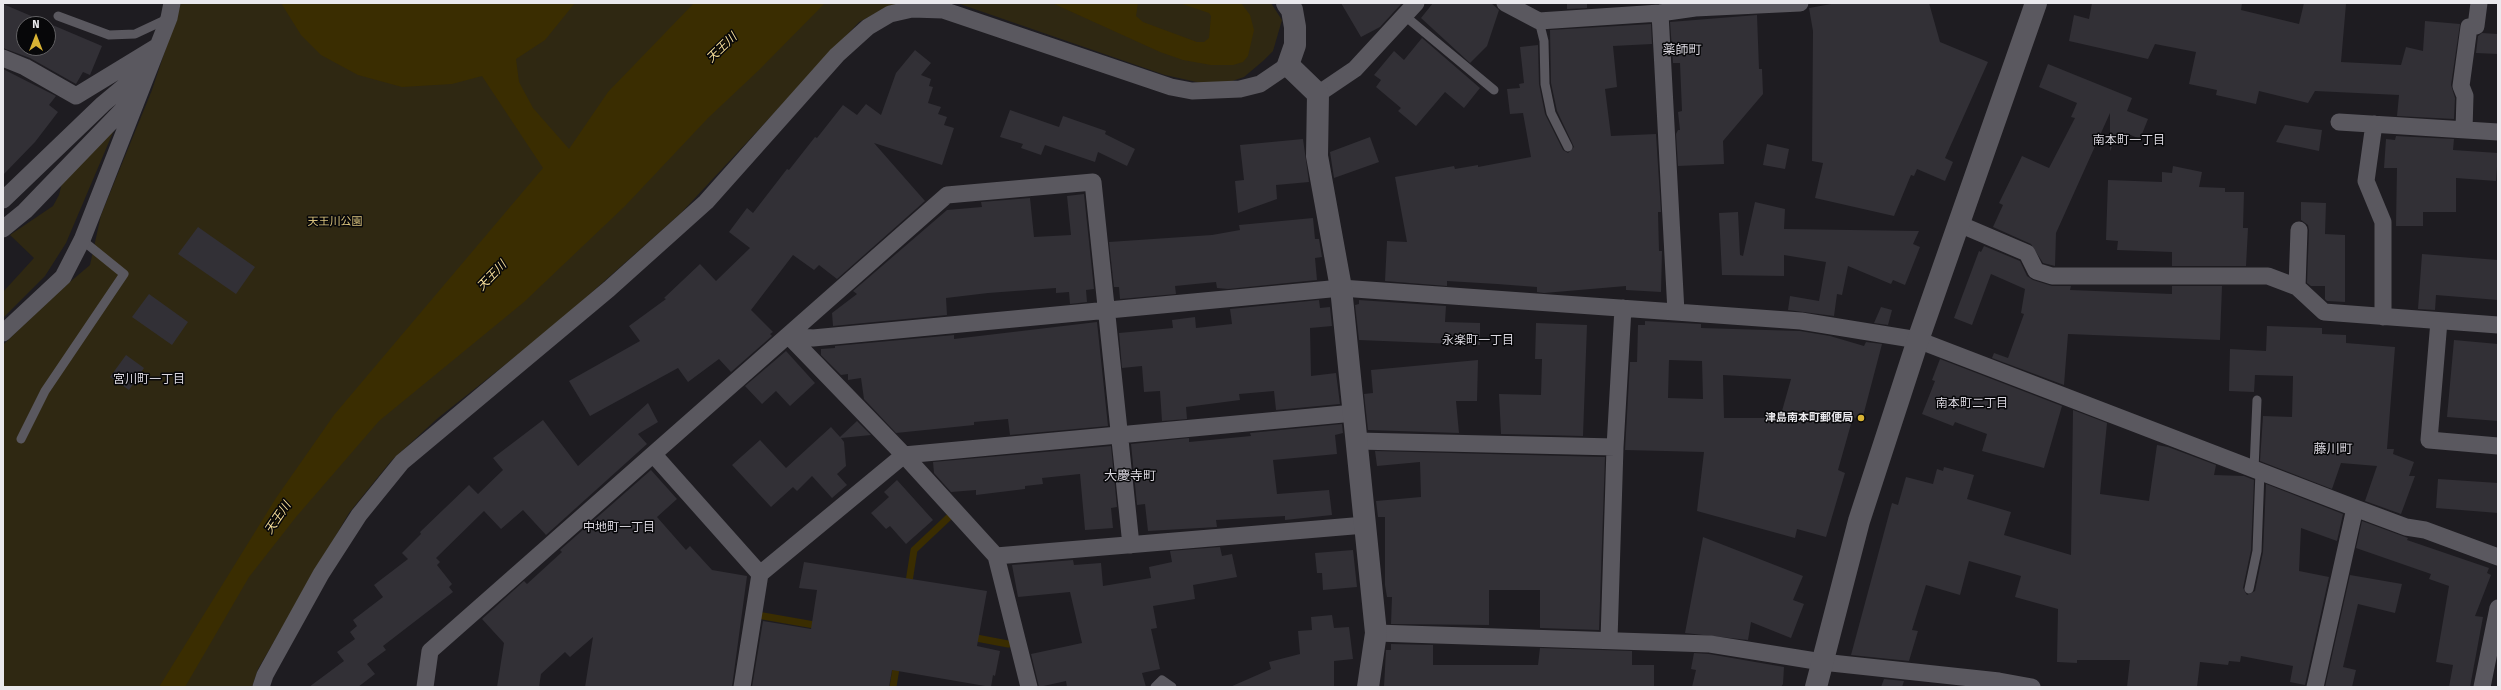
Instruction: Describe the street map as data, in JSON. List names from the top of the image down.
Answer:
{
  "districts": [
    "薬師町",
    "南本町一丁目",
    "永楽町一丁目",
    "宮川町一丁目",
    "南本町二丁目",
    "藤川町",
    "大慶寺町",
    "中地町一丁目"
  ],
  "water": ["天王川"],
  "parks": ["天王川公園"],
  "places": ["津島南本町郵便局"],
  "north": "top"
}
